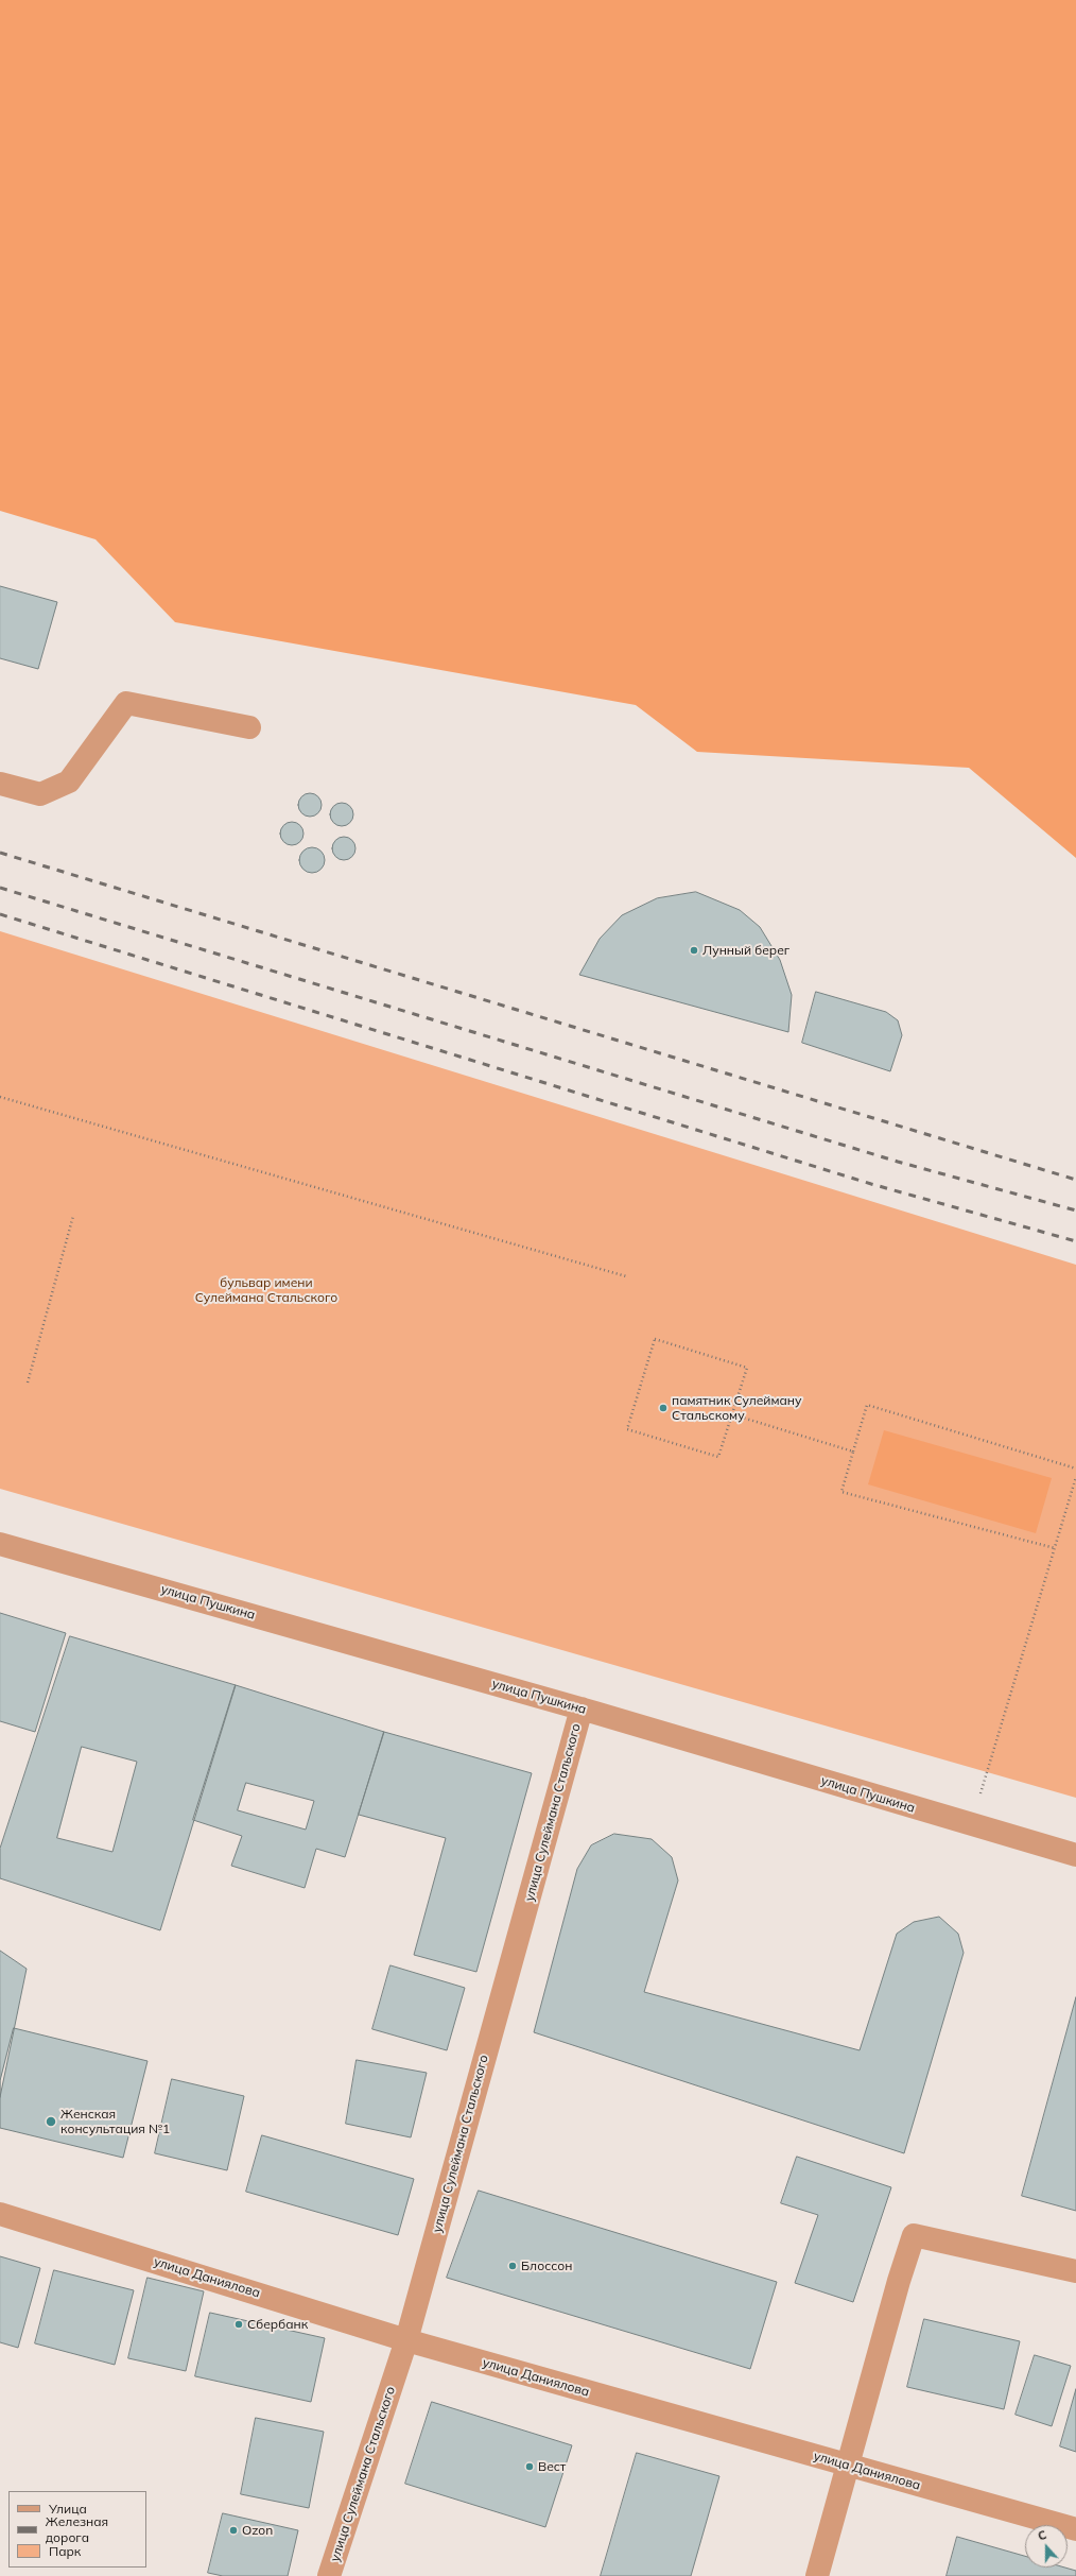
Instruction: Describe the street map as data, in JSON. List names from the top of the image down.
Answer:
{
  "streets": {
    "street": ["улица Пушкина", "улица Сулеймана Стальского", "улица Даниялова"]
  },
  "crossings": [
    ["улица Пушкина", "улица Сулеймана Стальского"],
    ["улица Сулеймана Стальского", "улица Даниялова"]
  ],
  "parks": ["бульвар имени Сулеймана Стальского"],
  "places": [
    "Лунный берег",
    "памятник Сулейману Стальскому",
    "Женская консультация №1",
    "Блоссон",
    "Сбербанк",
    "Вест",
    "Ozon"
  ],
  "legend": ["Улица", "Железная дорога", "Парк"],
  "north": "top"
}
